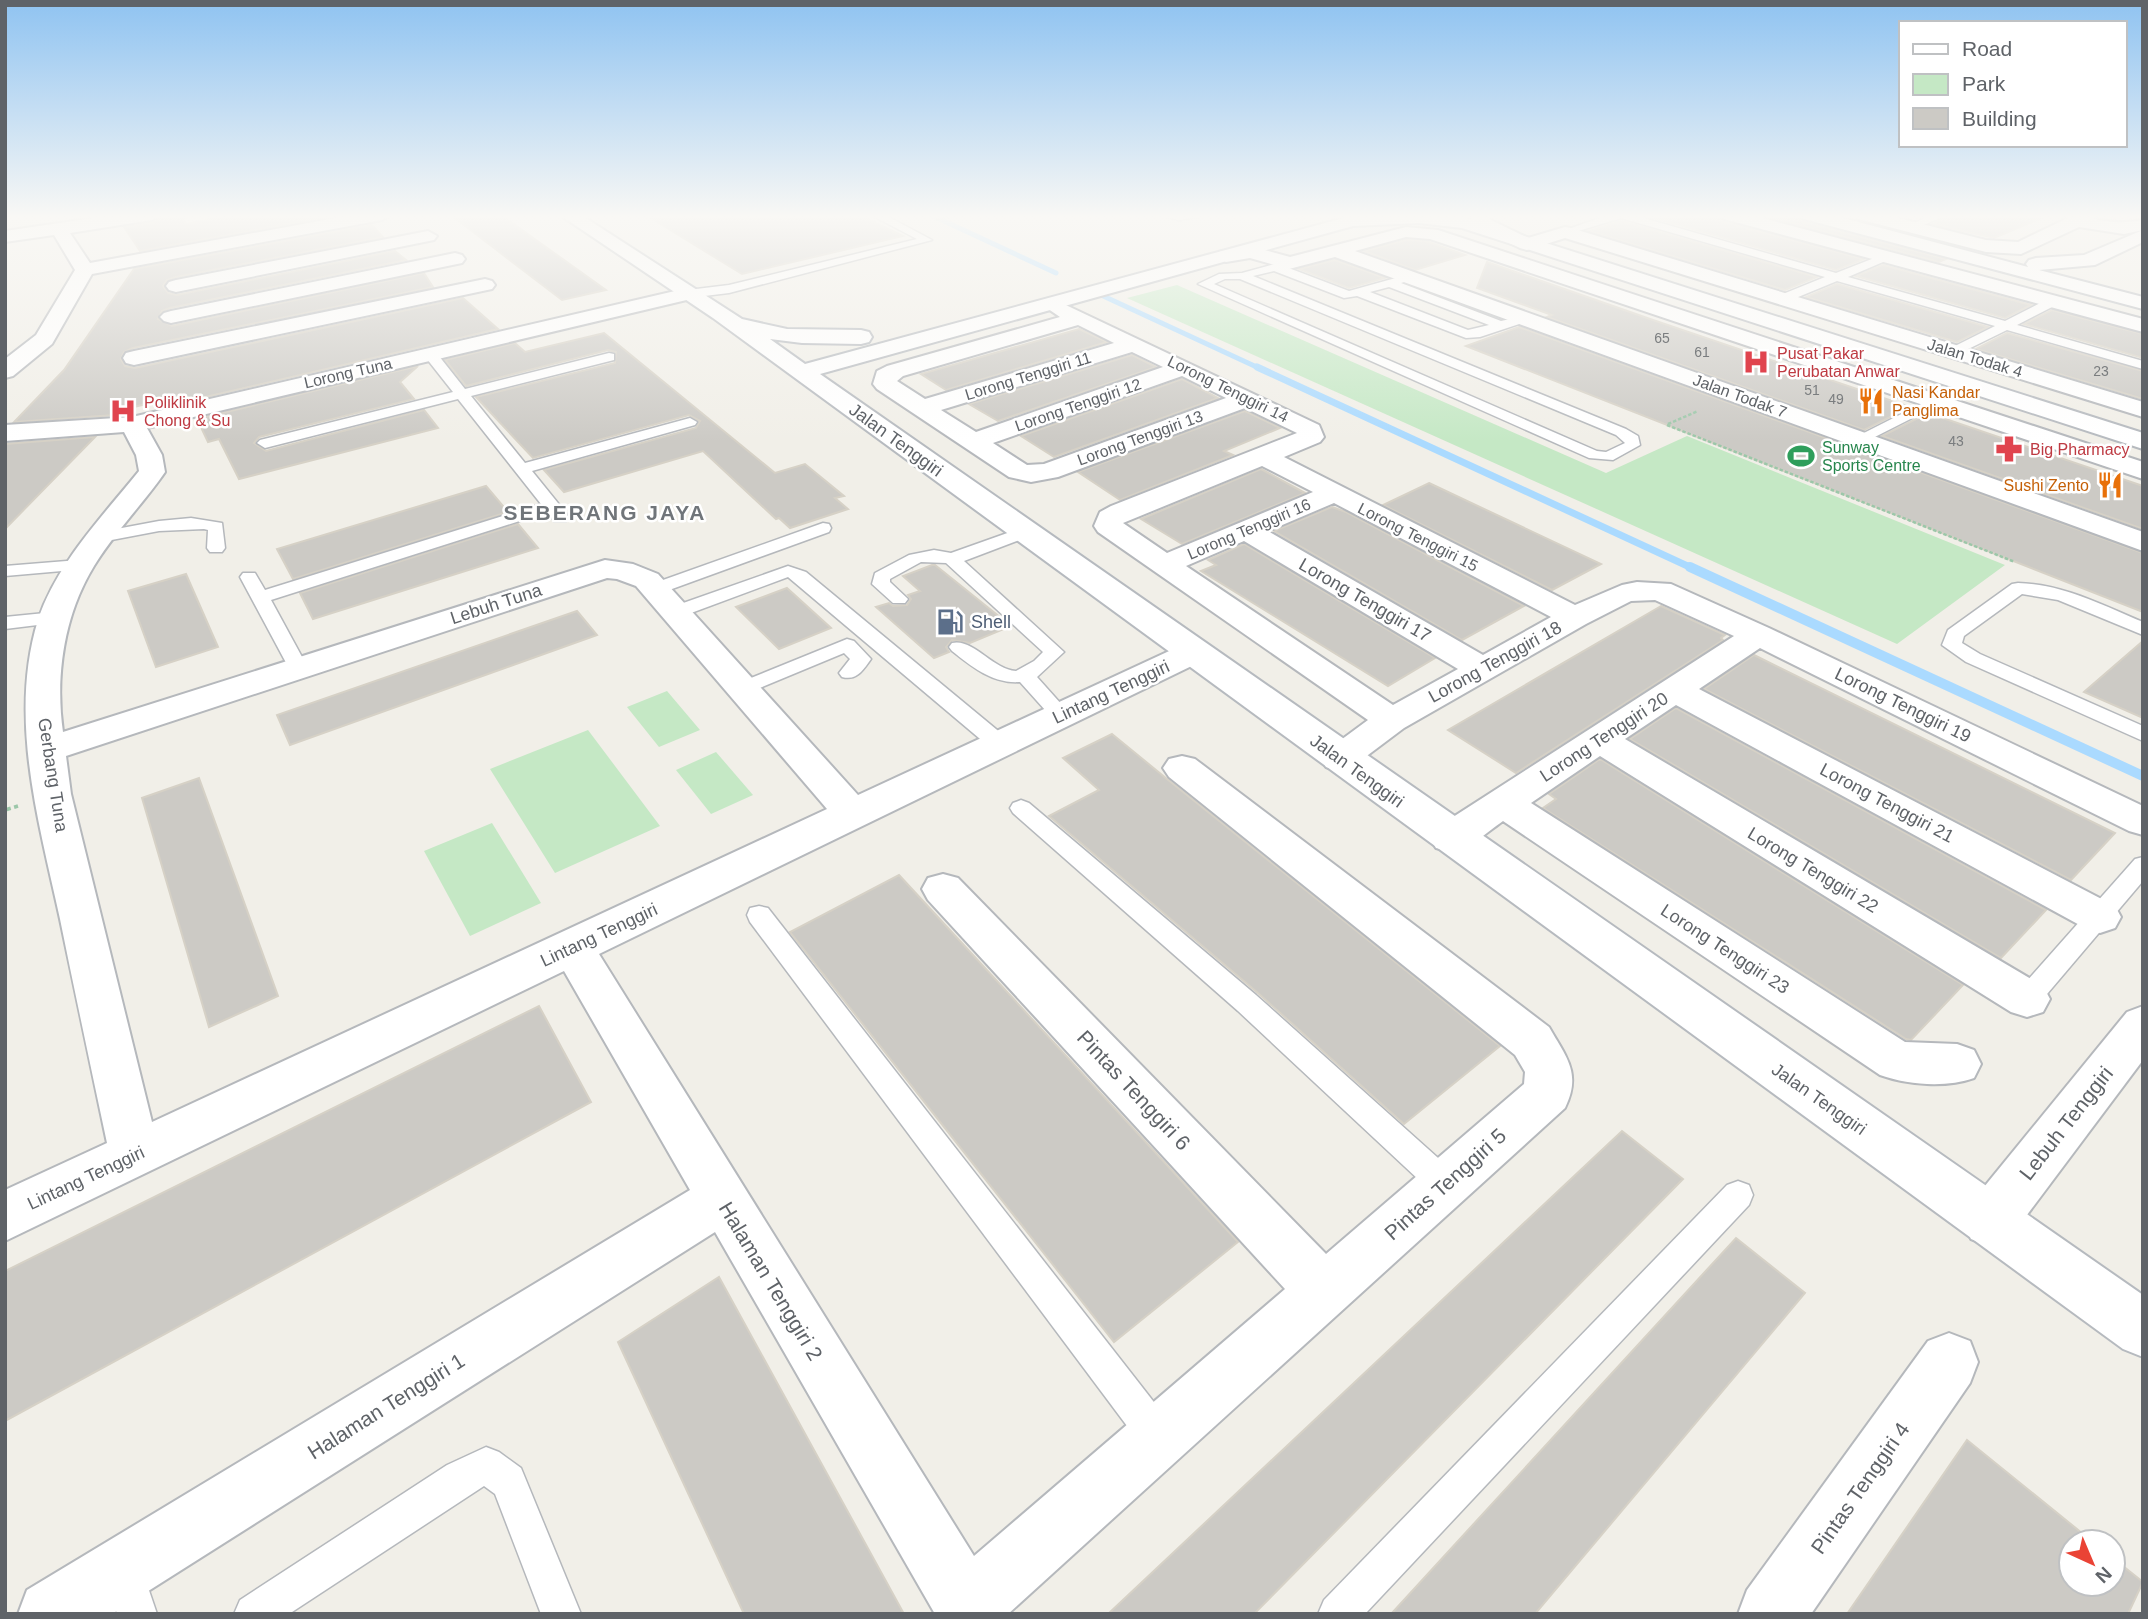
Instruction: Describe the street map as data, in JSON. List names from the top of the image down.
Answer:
{
  "streets": {
    "street": [
      "Jalan Todak 4",
      "Lorong Tuna",
      "Lorong Tenggiri 11",
      "Lorong Tenggiri 14",
      "Jalan Todak 7",
      "Lorong Tenggiri 12",
      "Lorong Tenggiri 13",
      "Jalan Tenggiri",
      "Lorong Tenggiri 16",
      "Lorong Tenggiri 15",
      "Lorong Tenggiri 17",
      "Lebuh Tuna",
      "Lorong Tenggiri 18",
      "Lintang Tenggiri",
      "Lorong Tenggiri 19",
      "Lorong Tenggiri 20",
      "Gerbang Tuna",
      "Lorong Tenggiri 21",
      "Lorong Tenggiri 22",
      "Lorong Tenggiri 23",
      "Pintas Tenggiri 6",
      "Lebuh Tenggiri",
      "Pintas Tenggiri 5",
      "Halaman Tenggiri 2",
      "Halaman Tenggiri 1",
      "Pintas Tenggiri 4"
    ]
  },
  "crossings": [
    ["Lorong Tuna", "Jalan Tenggiri"],
    ["Lorong Tuna", "Gerbang Tuna"],
    ["Lorong Tenggiri 11", "Lorong Tenggiri 14"],
    ["Lorong Tenggiri 14", "Lorong Tenggiri 12"],
    ["Lorong Tenggiri 14", "Lorong Tenggiri 13"],
    ["Lorong Tenggiri 14", "Lorong Tenggiri 16"],
    ["Lorong Tenggiri 14", "Lorong Tenggiri 15"],
    ["Lorong Tenggiri 12", "Lorong Tenggiri 13"],
    ["Jalan Tenggiri", "Lorong Tenggiri 18"],
    ["Jalan Tenggiri", "Lintang Tenggiri"],
    ["Jalan Tenggiri", "Lorong Tenggiri 20"],
    ["Jalan Tenggiri", "Lebuh Tenggiri"],
    ["Lorong Tenggiri 16", "Lorong Tenggiri 15"],
    ["Lorong Tenggiri 16", "Lorong Tenggiri 17"],
    ["Lorong Tenggiri 15", "Lorong Tenggiri 18"],
    ["Lorong Tenggiri 17", "Lorong Tenggiri 18"],
    ["Lebuh Tuna", "Lintang Tenggiri"],
    ["Lebuh Tuna", "Gerbang Tuna"],
    ["Lorong Tenggiri 18", "Lorong Tenggiri 19"],
    ["Lintang Tenggiri", "Gerbang Tuna"],
    ["Lintang Tenggiri", "Halaman Tenggiri 2"],
    ["Lorong Tenggiri 19", "Lorong Tenggiri 20"],
    ["Lorong Tenggiri 20", "Lorong Tenggiri 21"],
    ["Lorong Tenggiri 20", "Lorong Tenggiri 22"],
    ["Lorong Tenggiri 20", "Lorong Tenggiri 23"],
    ["Pintas Tenggiri 6", "Pintas Tenggiri 5"],
    ["Pintas Tenggiri 5", "Halaman Tenggiri 2"],
    ["Halaman Tenggiri 2", "Halaman Tenggiri 1"]
  ],
  "districts": ["SEBERANG JAYA"],
  "places": {
    "hospital": ["Pusat Pakar Perubatan Anwar", "Poliklinik Chong & Su"],
    "restaurant": ["Nasi Kandar Panglima", "Sushi Zento"],
    "pharmacy": ["Big Pharmacy"],
    "sports": ["Sunway Sports Centre"],
    "fuel station": ["Shell"]
  },
  "house_numbers": [
    "65",
    "61",
    "23",
    "51",
    "49",
    "43"
  ],
  "legend": ["Road", "Park", "Building"],
  "north": "bottom right"
}
